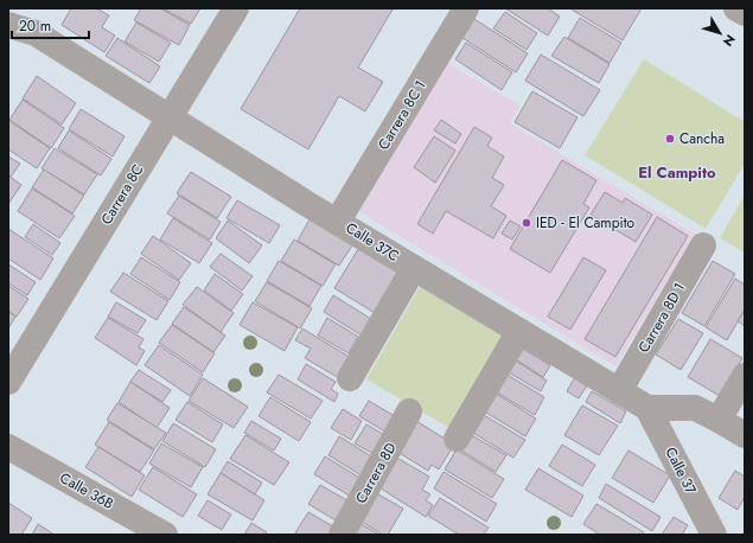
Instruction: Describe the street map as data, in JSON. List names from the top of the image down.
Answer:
{
  "streets": {
    "street": [
      "Carrera 8C 1",
      "Carrera 8C",
      "Calle 37C",
      "Carrera 8D 1",
      "Calle 37",
      "Carrera 8D",
      "Calle 36B"
    ]
  },
  "crossings": [
    ["Carrera 8C 1", "Calle 37C"],
    ["Carrera 8C", "Calle 37C"],
    ["Calle 37C", "Carrera 8D 1"],
    ["Calle 37C", "Calle 37"]
  ],
  "districts": ["El Campito"],
  "places": ["Cancha", "IED - El Campito"],
  "scale_bar": "20 m",
  "north": "bottom right"
}
